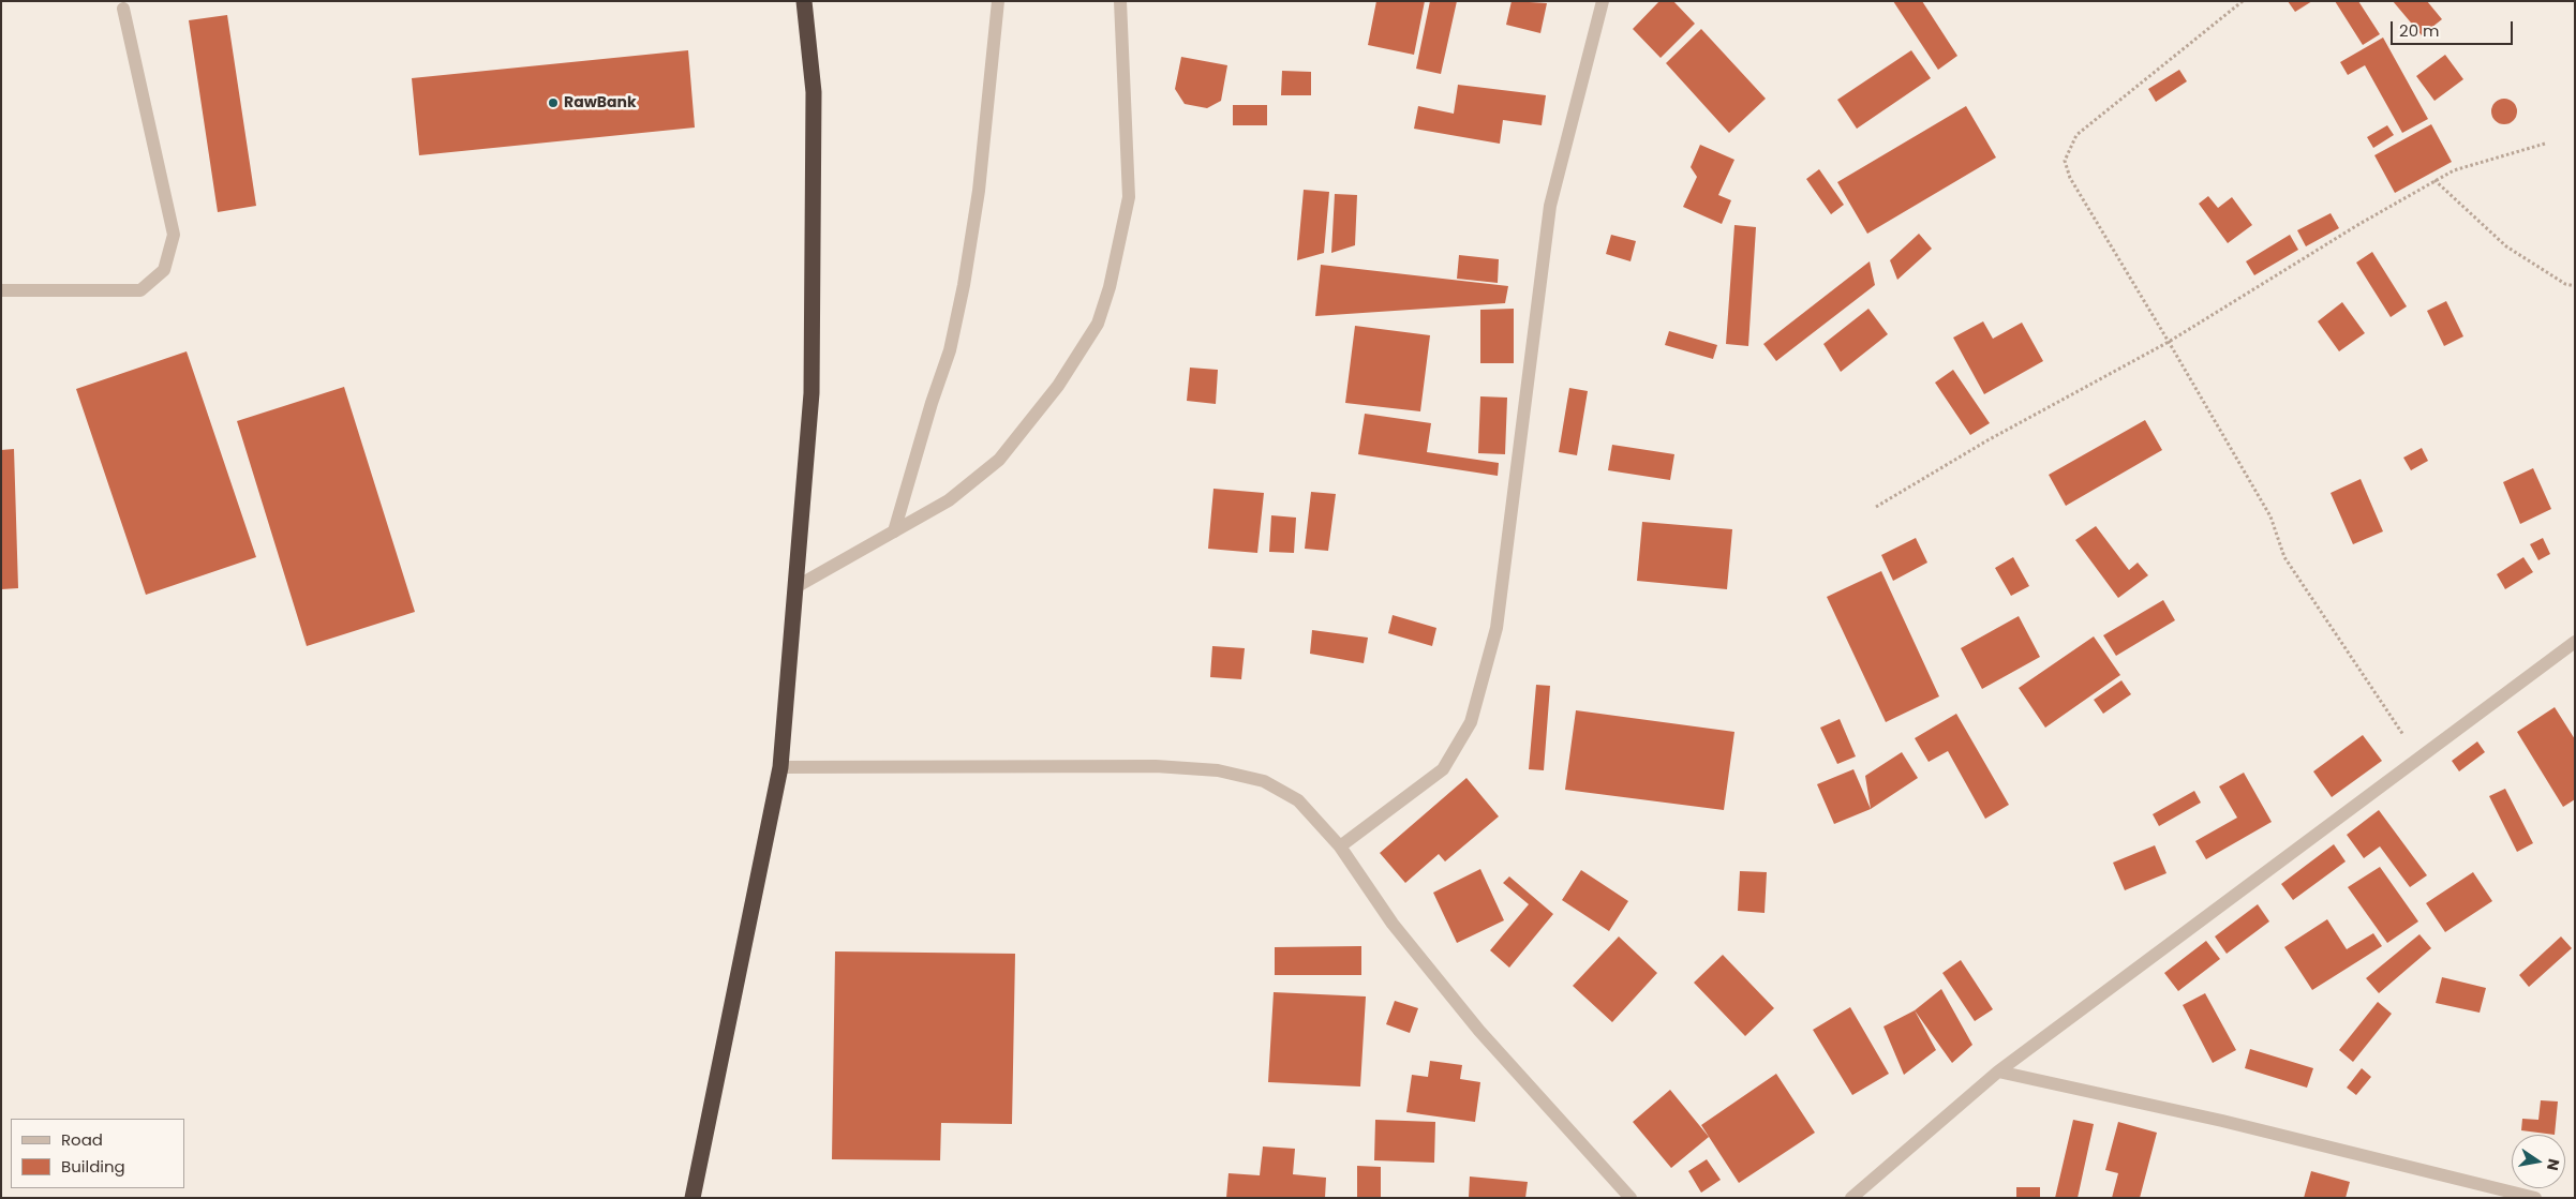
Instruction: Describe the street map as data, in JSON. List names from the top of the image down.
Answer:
{
  "places": ["RawBank"],
  "legend": ["Road", "Building"],
  "scale_bar": "20 m",
  "north": "right"
}
